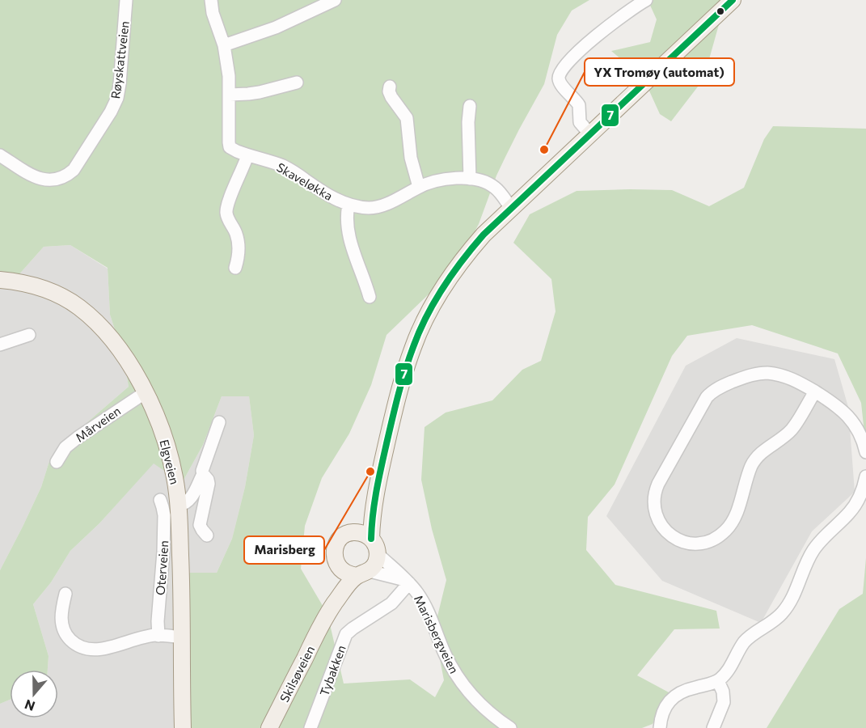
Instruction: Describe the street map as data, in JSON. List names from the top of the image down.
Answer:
{
  "streets": {
    "main road": ["Elgveien", "Skilsøveien"],
    "street": [
      "Røyskattveien",
      "Skaveløkka",
      "Mårveien",
      "Oterveien",
      "Marisbergveien",
      "Tybakken"
    ]
  },
  "crossings": [
    ["Skaveløkka", "Skilsøveien"],
    ["Mårveien", "Elgveien"],
    ["Marisbergveien", "Tybakken"],
    ["Marisbergveien", "Skilsøveien"]
  ],
  "places": ["YX Tromøy (automat)", "Marisberg"],
  "lines": ["transit line 7"],
  "north": "bottom"
}
